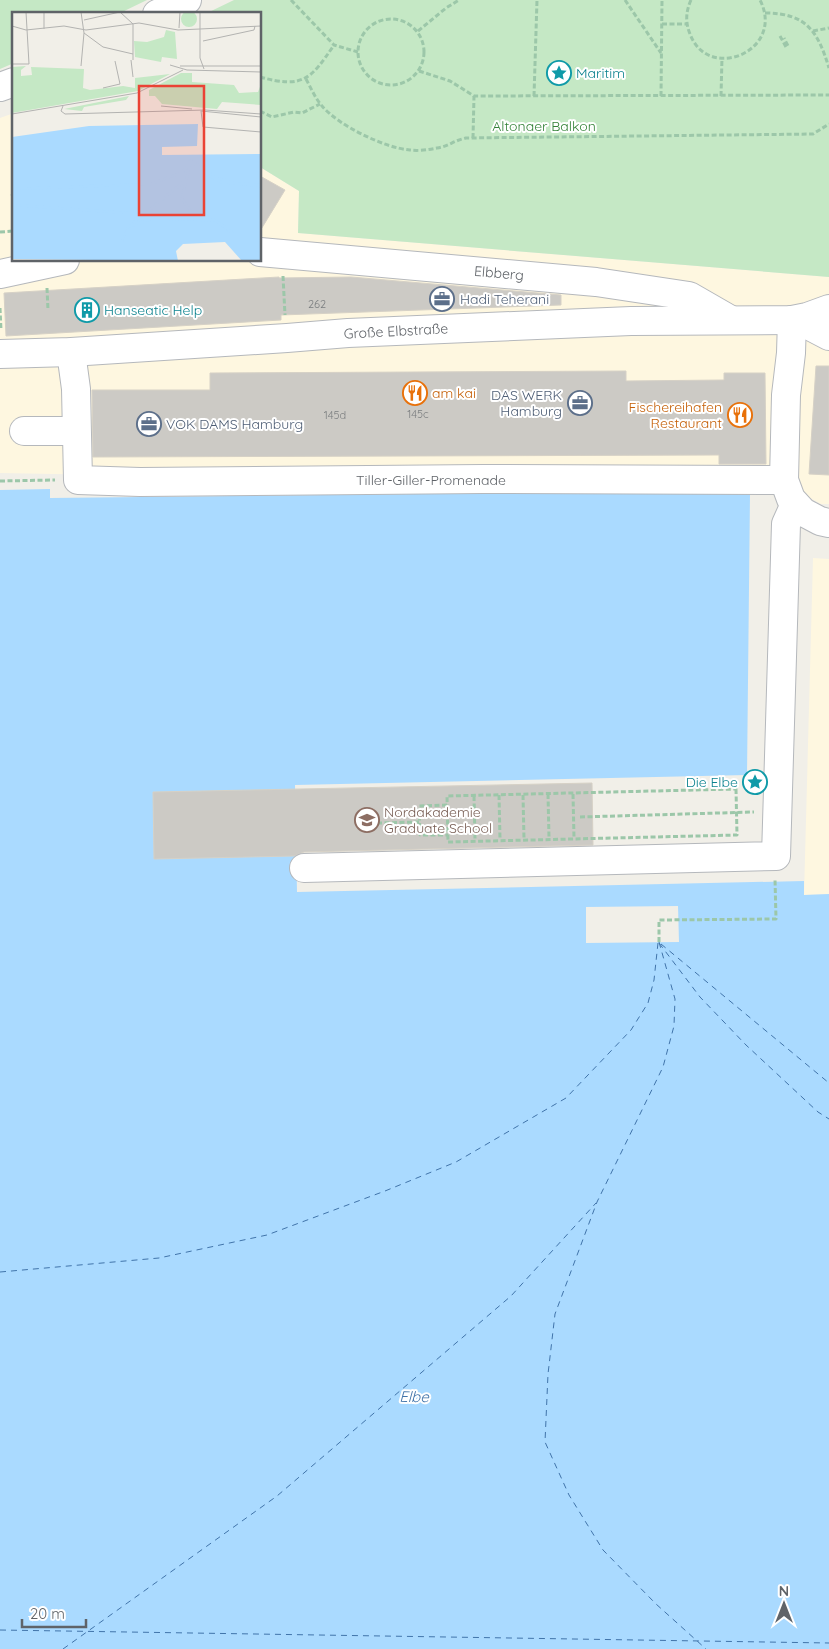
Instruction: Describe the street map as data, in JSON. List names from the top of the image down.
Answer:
{
  "streets": {
    "street": ["Elbberg", "Große Elbstraße", "Tiller-Giller-Promenade"]
  },
  "crossings": [
    ["Elbberg", "Große Elbstraße"]
  ],
  "water": ["Elbe"],
  "parks": ["Altonaer Balkon"],
  "places": {
    "place": ["Maritim", "Die Elbe"],
    "office": ["Hadi Teherani", "DAS WERK Hamburg", "VOK DAMS Hamburg"],
    "building": ["Hanseatic Help"],
    "restaurant": ["am kai", "Fischereihafen Restaurant"],
    "school or university": ["Nordakademie Graduate School"]
  },
  "house_numbers": ["262", "145c", "145d"],
  "scale_bar": "20 m",
  "north": "top"
}
